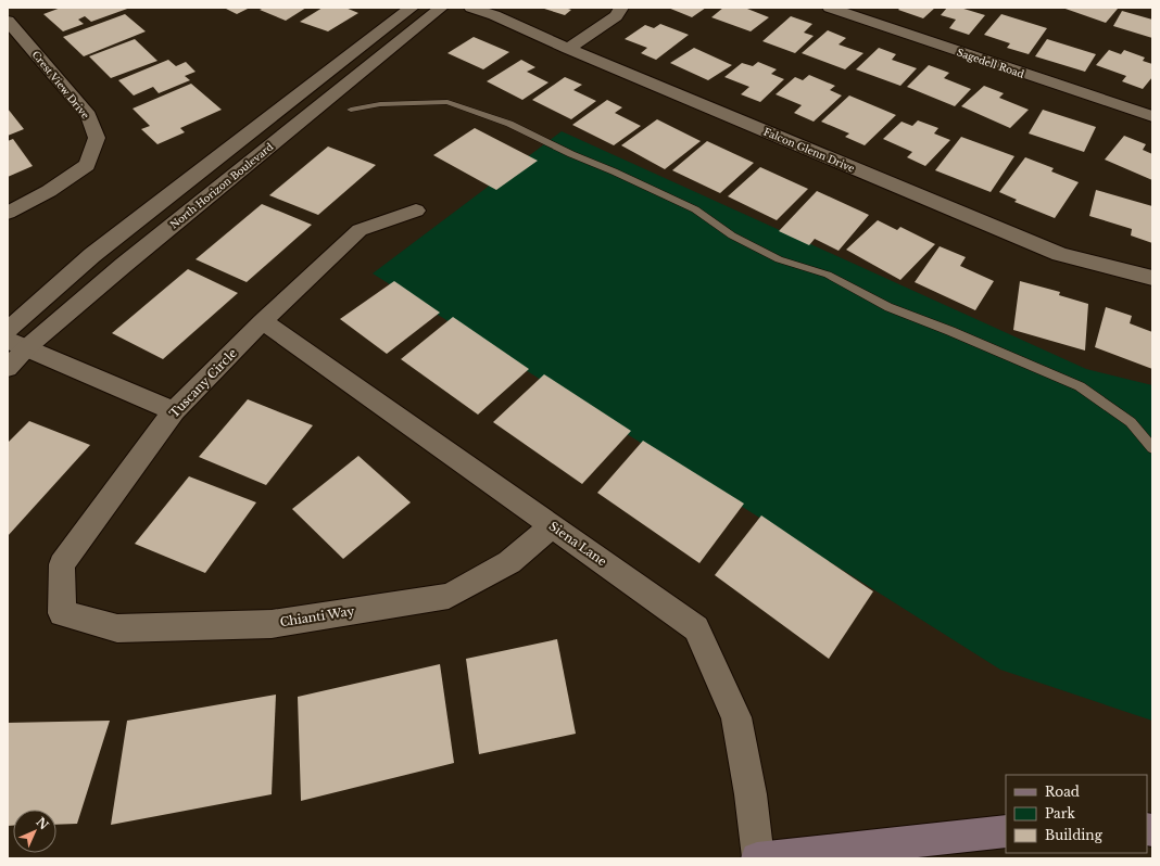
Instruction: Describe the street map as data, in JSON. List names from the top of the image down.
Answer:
{
  "streets": {
    "street": [
      "Sagedell Road",
      "Crest View Drive",
      "Falcon Glenn Drive",
      "North Horizon Boulevard",
      "Tuscany Circle",
      "Siena Lane",
      "Chianti Way"
    ]
  },
  "crossings": [
    ["Tuscany Circle", "Siena Lane"],
    ["Tuscany Circle", "Chianti Way"],
    ["Siena Lane", "Chianti Way"]
  ],
  "legend": ["Road", "Park", "Building"],
  "north": "top right"
}
